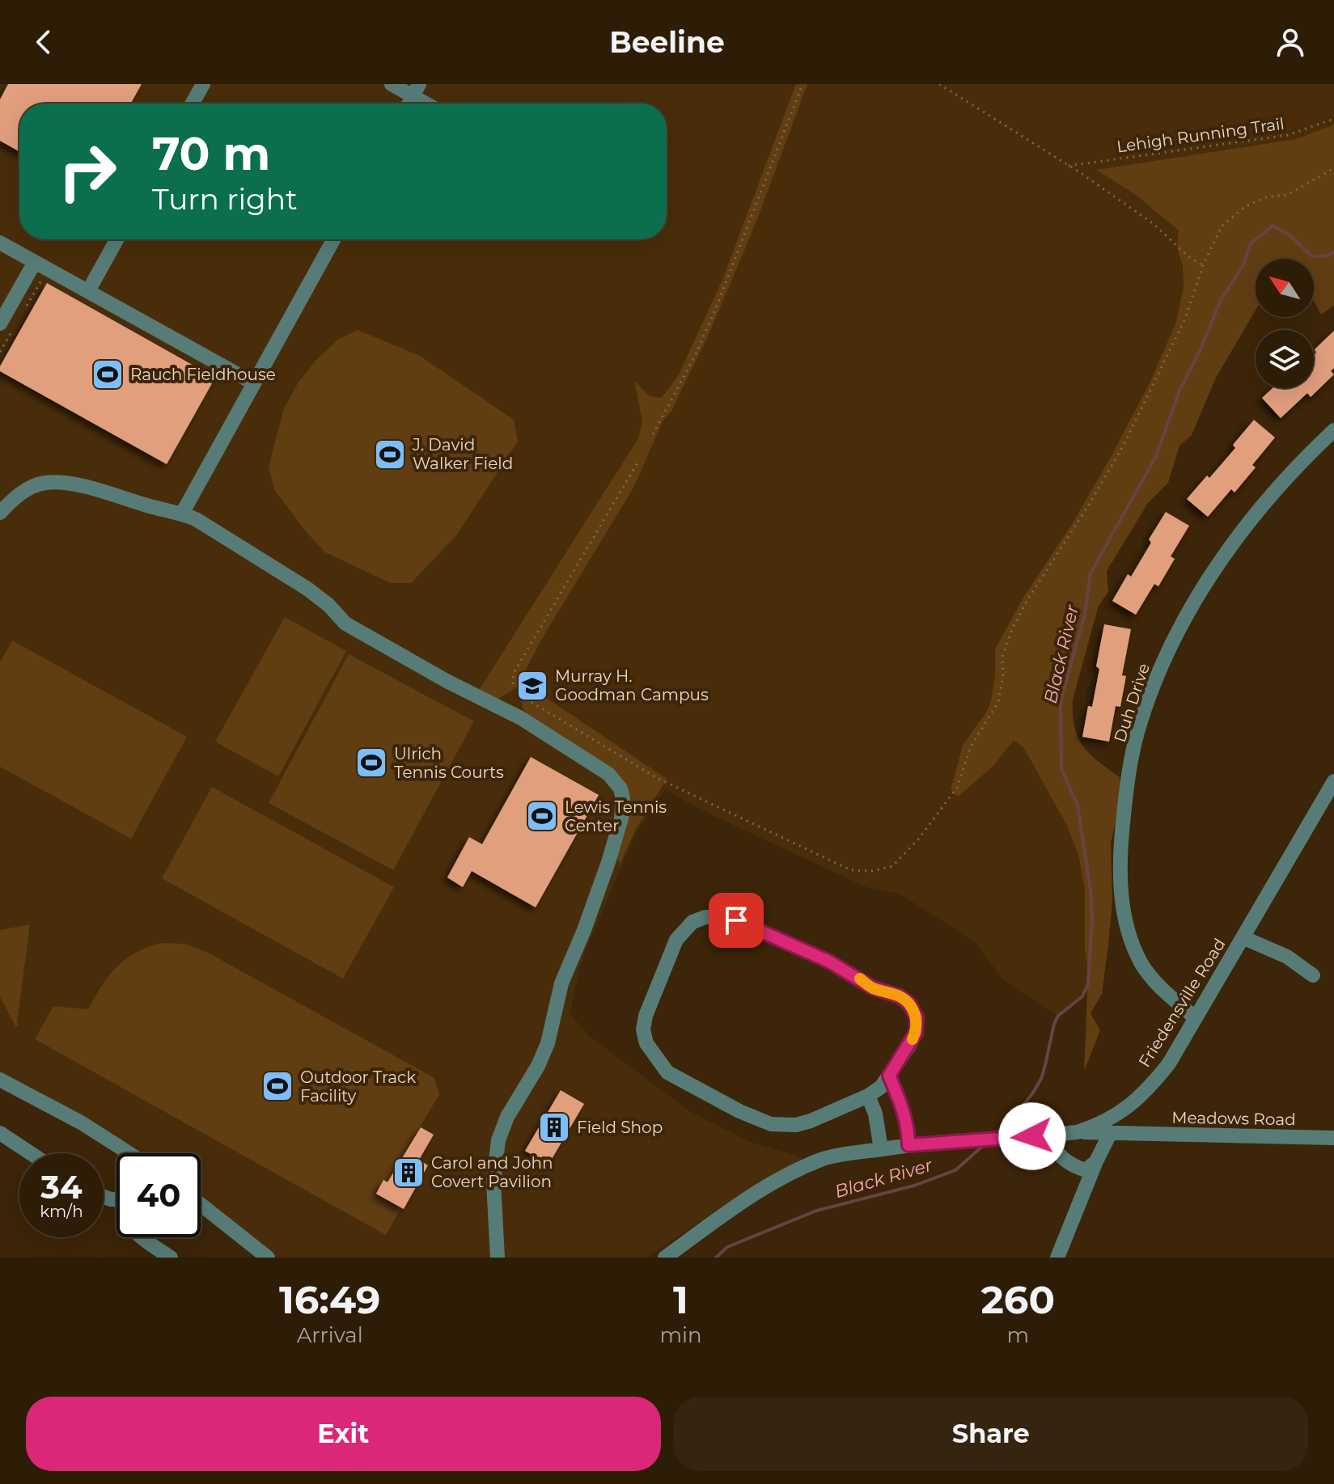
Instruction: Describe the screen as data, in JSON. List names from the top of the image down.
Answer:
{
  "streets": {
    "street": ["Duh Drive", "Friedensville Road", "Meadows Road"],
    "path": ["Lehigh Running Trail"]
  },
  "crossings": [
    ["Duh Drive", "Friedensville Road"],
    ["Friedensville Road", "Meadows Road"]
  ],
  "water": ["Black River"],
  "places": {
    "sports": [
      "Rauch Fieldhouse",
      "J. David Walker Field",
      "Ulrich Tennis Courts",
      "Lewis Tennis Center",
      "Outdoor Track Facility"
    ],
    "school or university": ["Murray H. Goodman Campus"],
    "building": ["Field Shop", "Carol and John Covert Pavilion"]
  },
  "north": "top left",
  "page": {
    "header": "Beeline",
    "turn": ["70 m", "Turn right"],
    "speed": "34 km/h",
    "limit": "40",
    "eta": [
      "16:49",
      "Arrival",
      "1",
      "min",
      "260",
      "m"
    ],
    "buttons": ["Exit", "Share"]
  }
}
